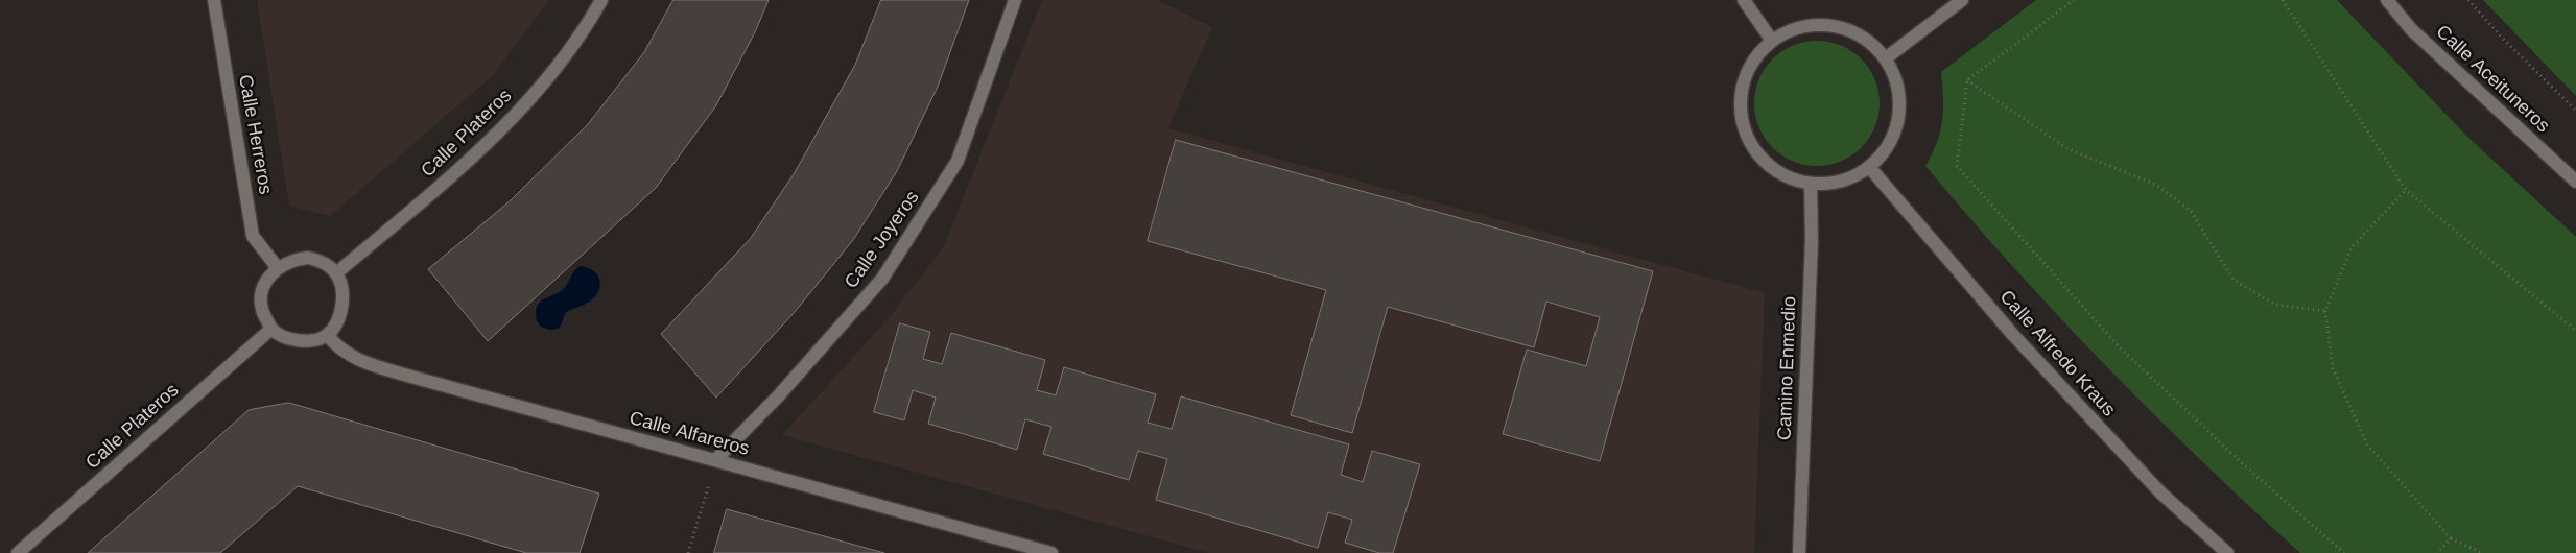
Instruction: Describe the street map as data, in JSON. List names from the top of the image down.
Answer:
{
  "streets": {
    "street": [
      "Calle Aceituneros",
      "Calle Plateros",
      "Calle Herreros",
      "Calle Joyeros",
      "Calle Alfredo Kraus",
      "Camino Enmedio",
      "Calle Alfareros"
    ]
  },
  "crossings": [
    ["Calle Plateros", "Calle Herreros"],
    ["Calle Plateros", "Calle Alfareros"],
    ["Calle Herreros", "Calle Alfareros"],
    ["Calle Joyeros", "Calle Alfareros"],
    ["Calle Alfredo Kraus", "Camino Enmedio"]
  ]
}
